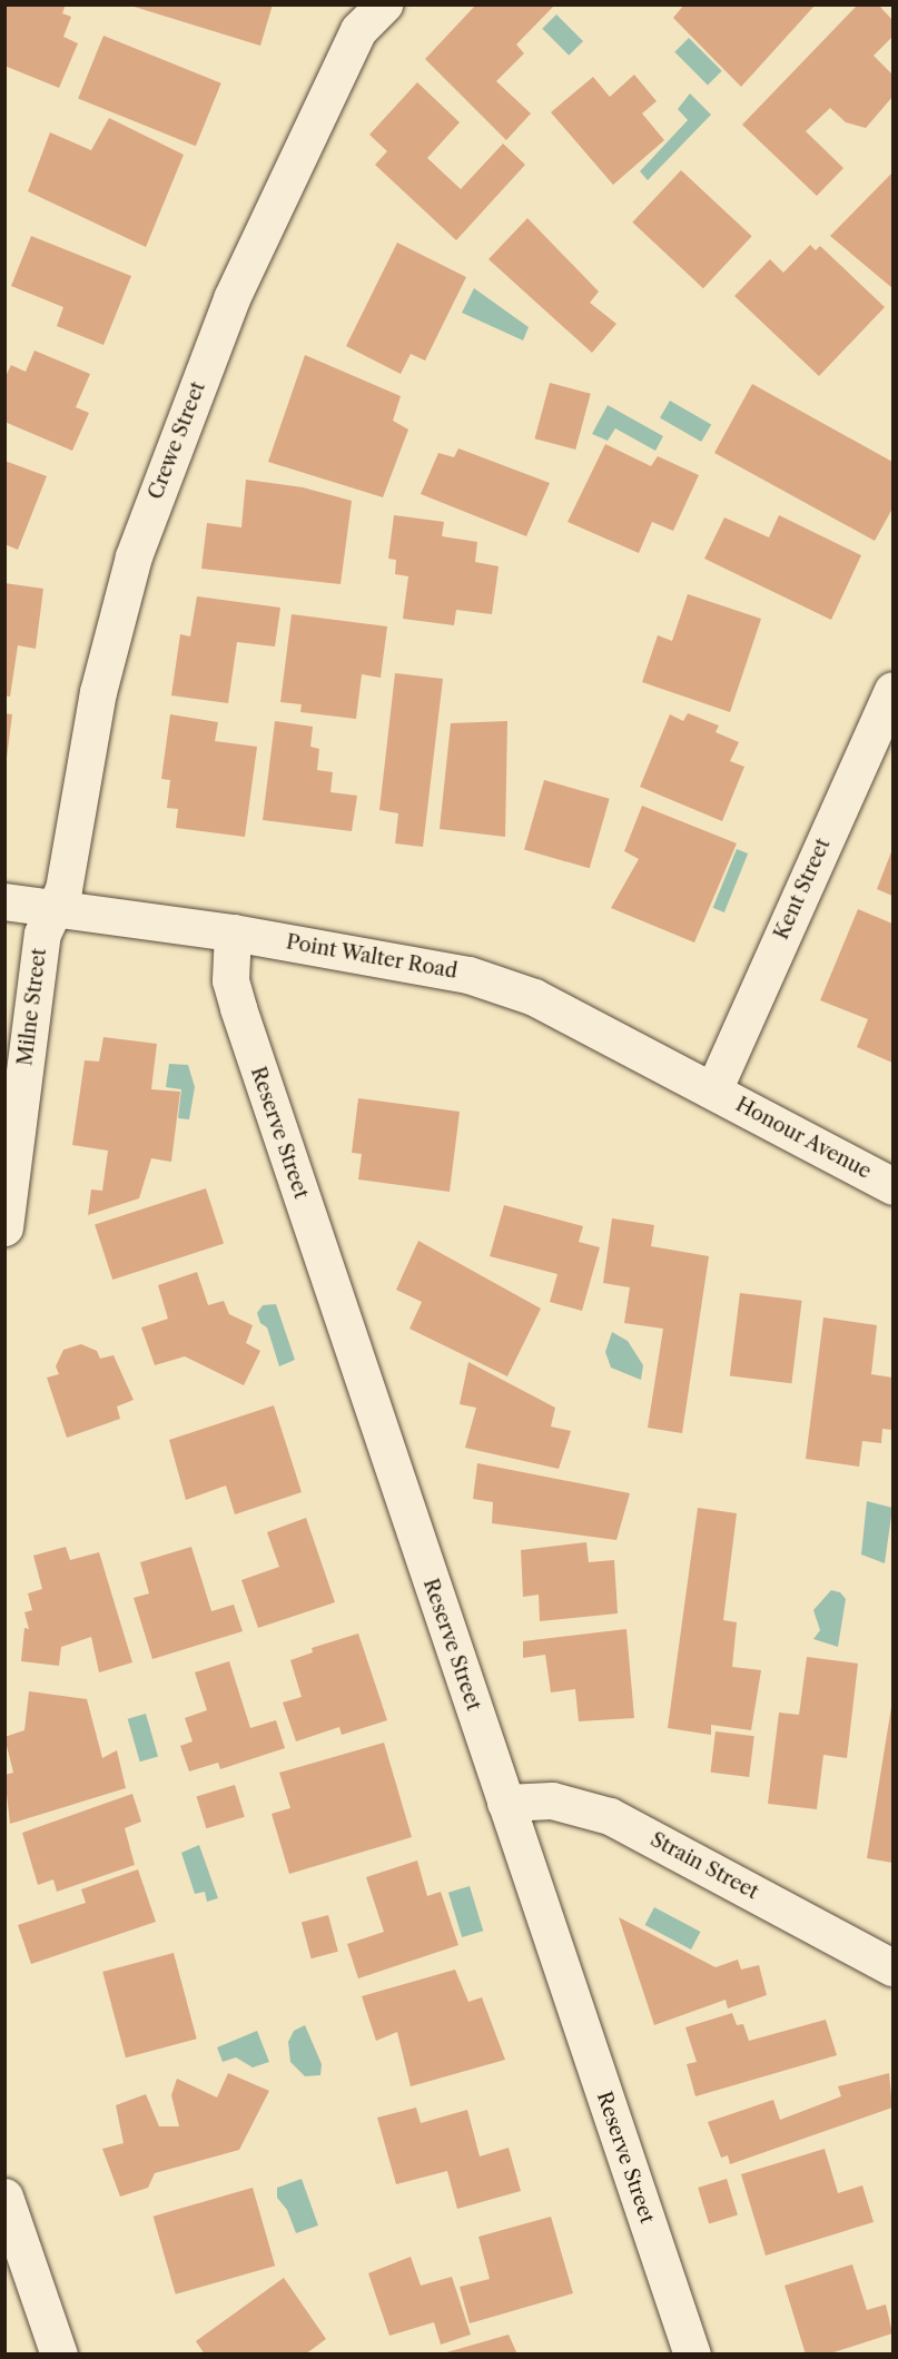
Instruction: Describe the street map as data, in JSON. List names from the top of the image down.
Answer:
{
  "streets": {
    "street": [
      "Crewe Street",
      "Kent Street",
      "Point Walter Road",
      "Milne Street",
      "Reserve Street",
      "Honour Avenue",
      "Strain Street"
    ]
  },
  "crossings": [
    ["Crewe Street", "Point Walter Road"],
    ["Crewe Street", "Milne Street"],
    ["Kent Street", "Point Walter Road"],
    ["Kent Street", "Honour Avenue"],
    ["Point Walter Road", "Milne Street"],
    ["Point Walter Road", "Reserve Street"],
    ["Point Walter Road", "Honour Avenue"],
    ["Reserve Street", "Strain Street"]
  ]
}
